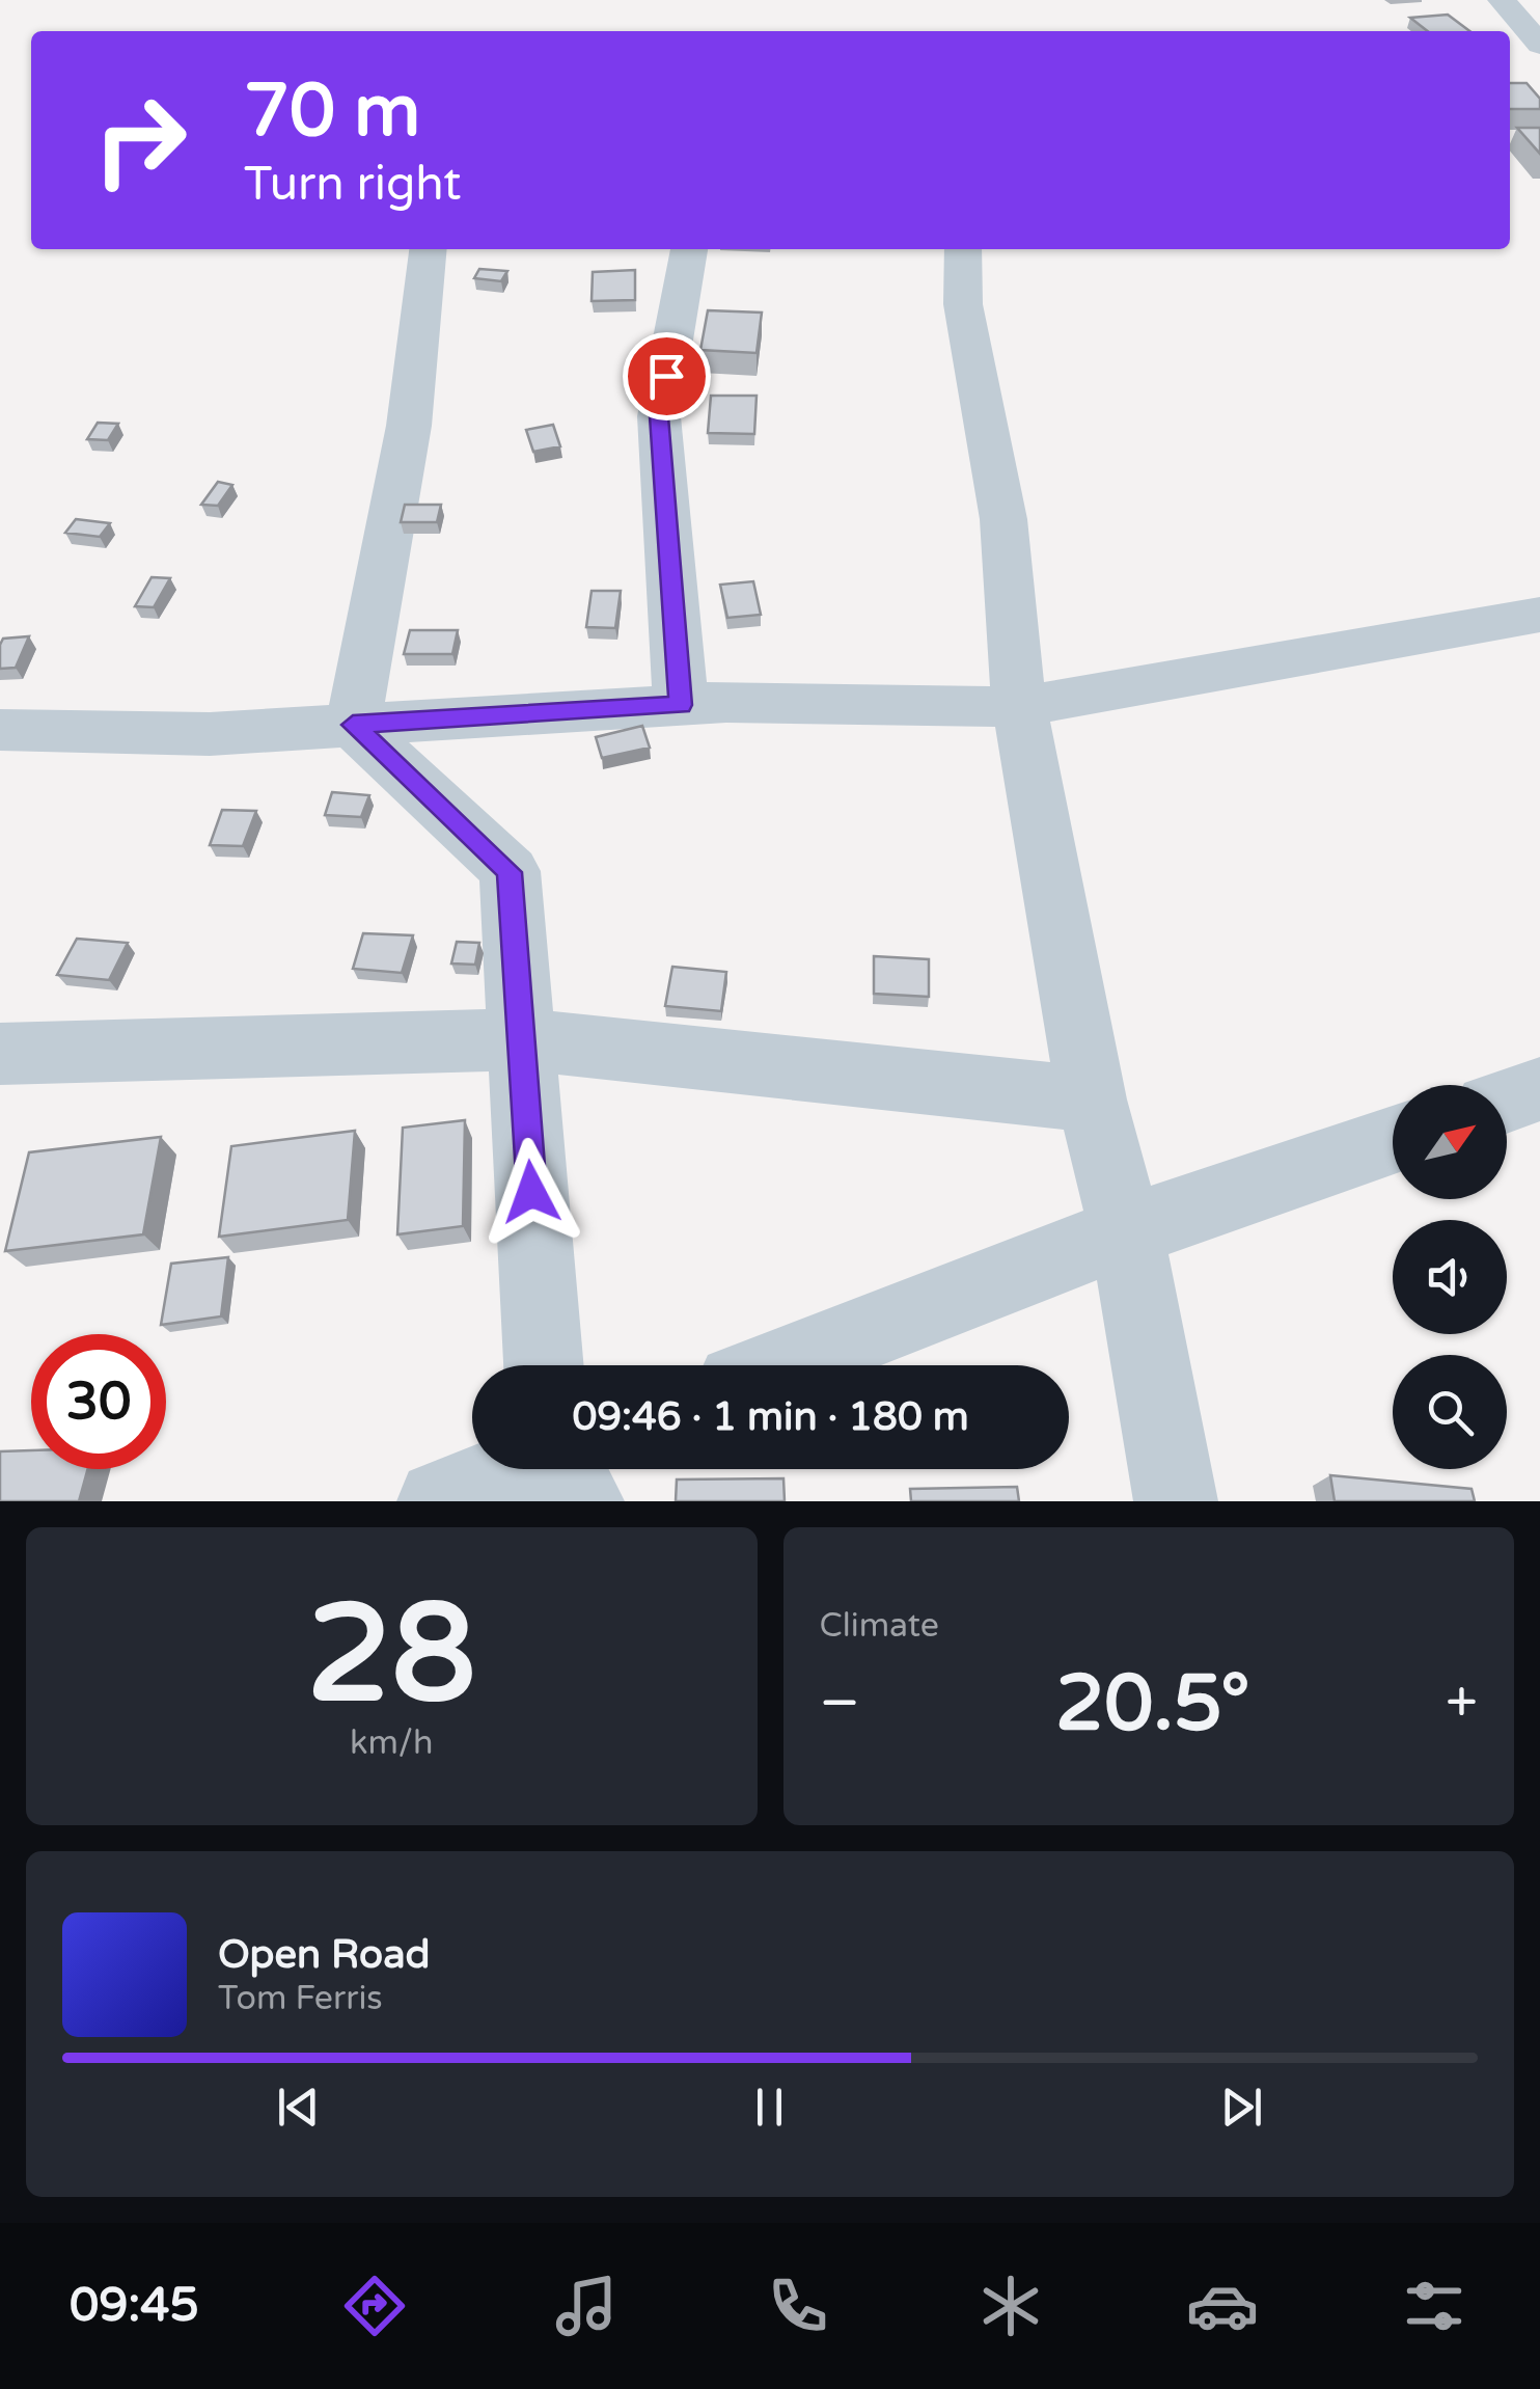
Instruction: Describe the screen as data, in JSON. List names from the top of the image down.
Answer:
{
  "north": "top right",
  "page": {
    "turn": ["70 m", "Turn right"],
    "limit": "30",
    "trip": "09:46 · 1 min · 180 m",
    "tile": [
      ["28", "km/h"],
      "Climate"
    ],
    "heat": ["−", "20.5°", "+"],
    "song": ["Open Road", "Tom Ferris"],
    "tabs": "09:45"
  }
}
